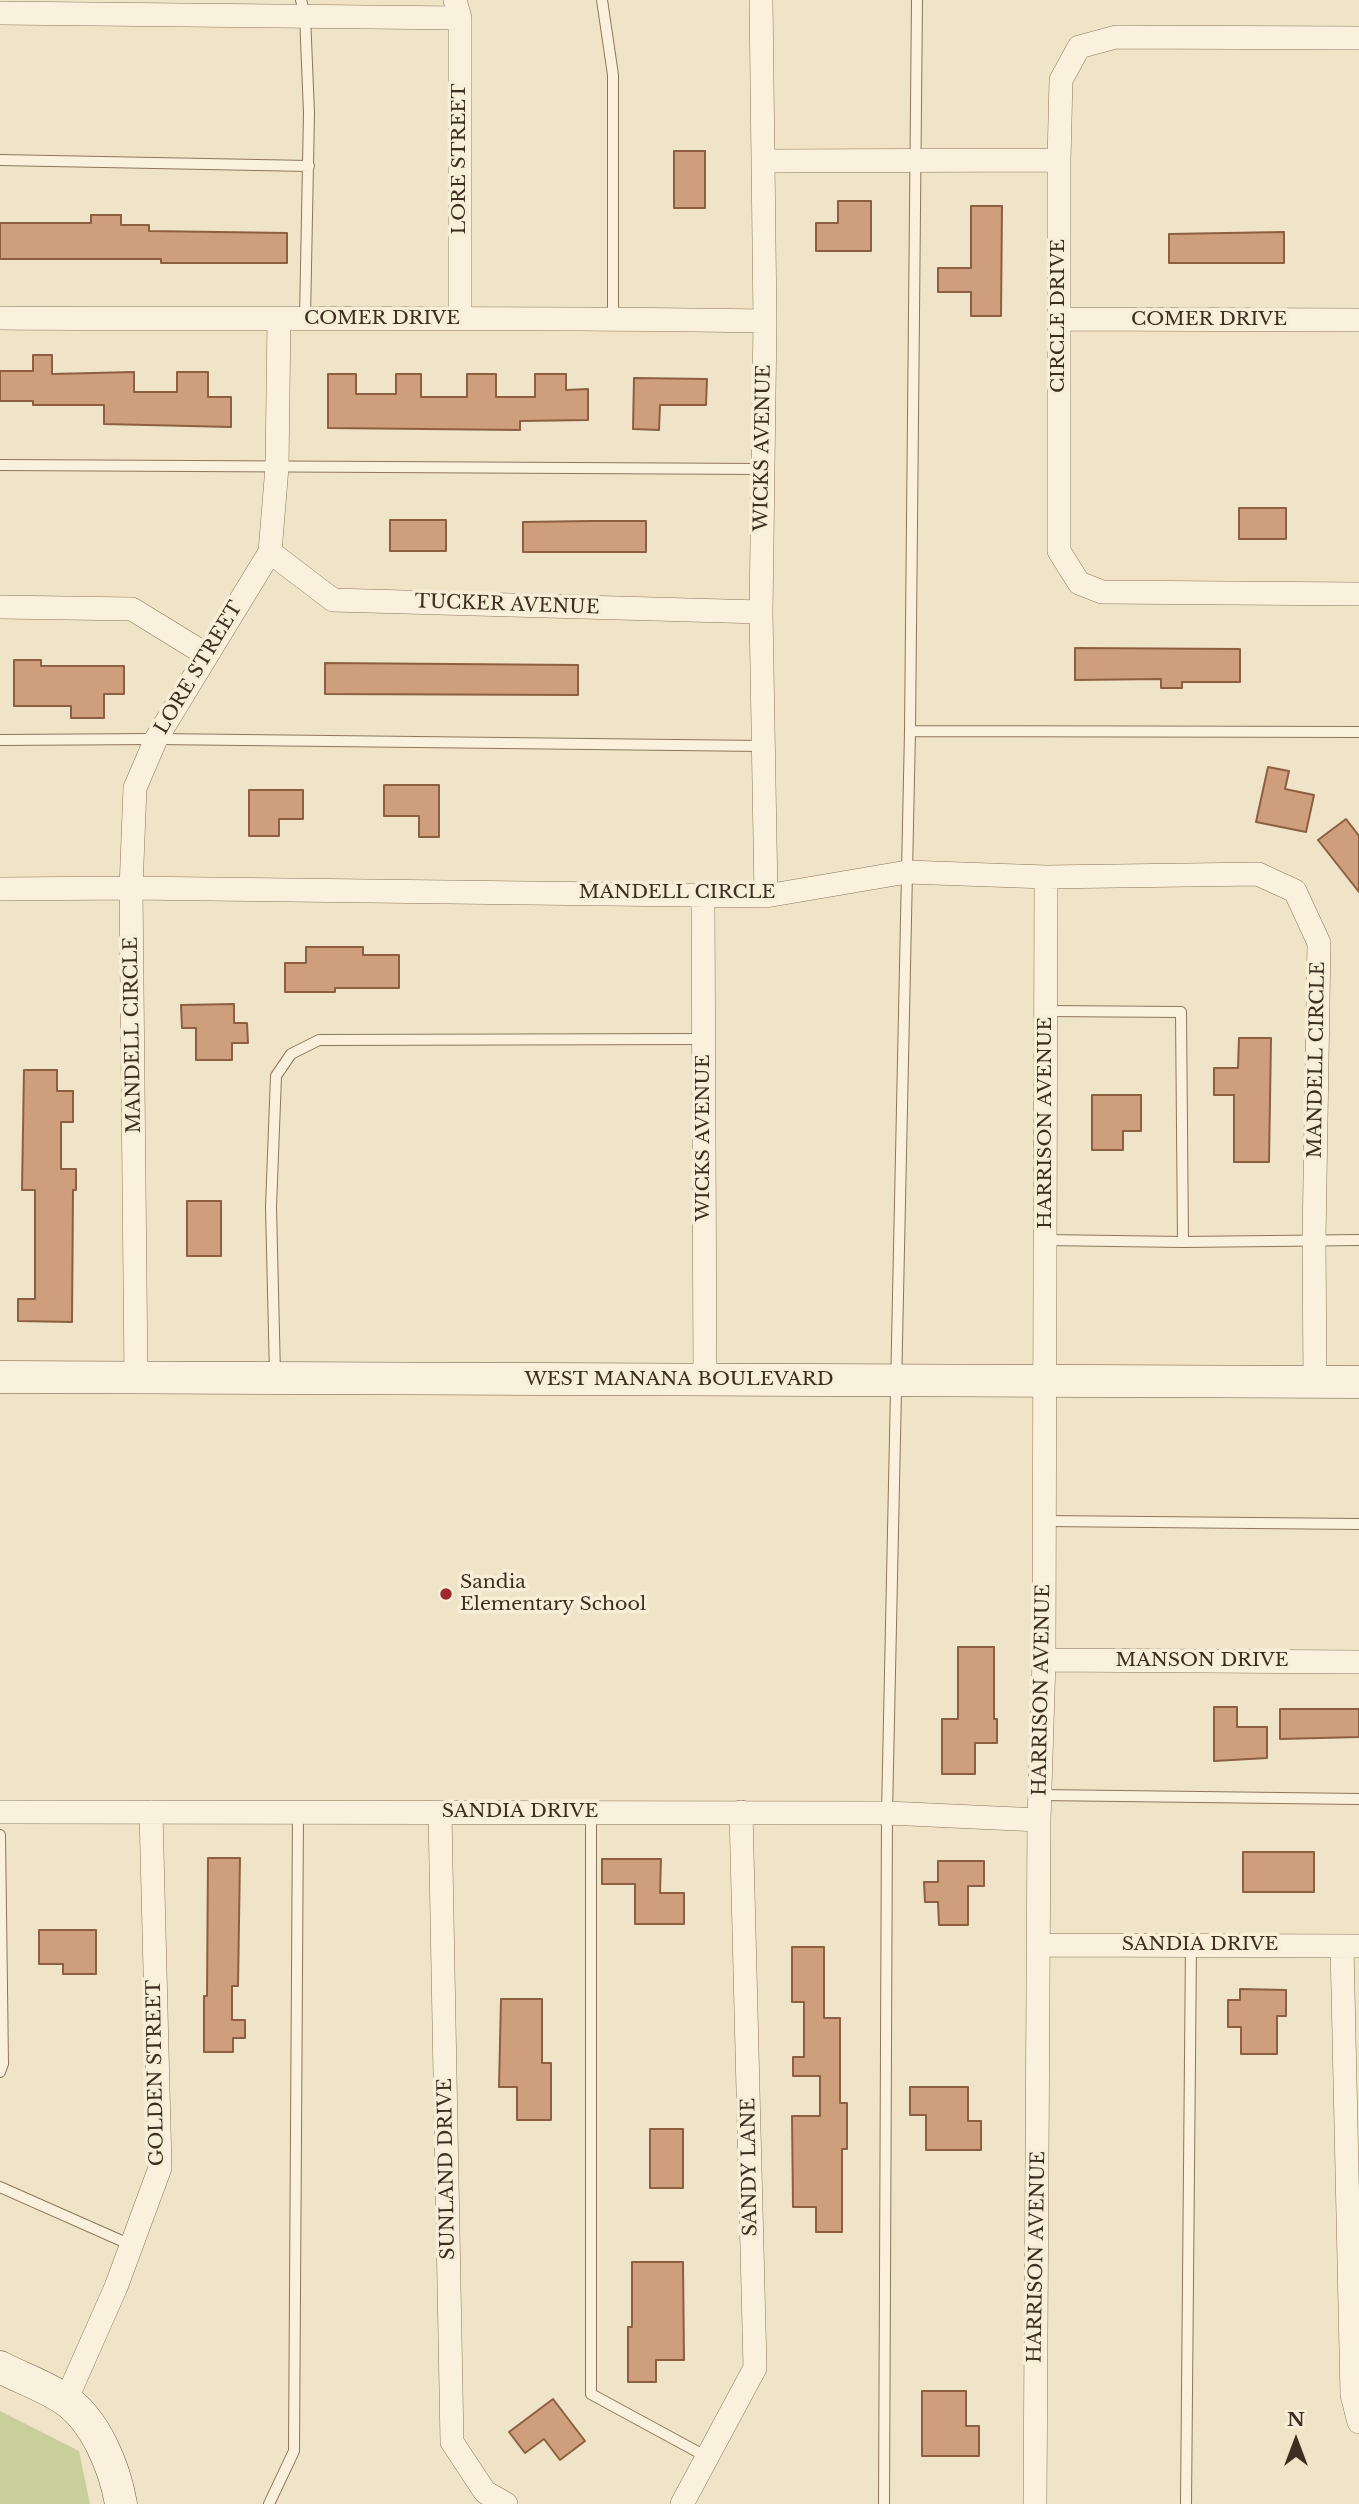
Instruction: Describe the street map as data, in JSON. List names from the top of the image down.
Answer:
{
  "streets": {
    "street": [
      "LORE STREET",
      "CIRCLE DRIVE",
      "COMER DRIVE",
      "WICKS AVENUE",
      "TUCKER AVENUE",
      "MANDELL CIRCLE",
      "HARRISON AVENUE",
      "WEST MANANA BOULEVARD",
      "MANSON DRIVE",
      "SANDIA DRIVE",
      "GOLDEN STREET",
      "SANDY LANE",
      "SUNLAND DRIVE"
    ]
  },
  "crossings": [
    ["LORE STREET", "COMER DRIVE"],
    ["LORE STREET", "TUCKER AVENUE"],
    ["LORE STREET", "MANDELL CIRCLE"],
    ["CIRCLE DRIVE", "COMER DRIVE"],
    ["COMER DRIVE", "WICKS AVENUE"],
    ["WICKS AVENUE", "TUCKER AVENUE"],
    ["WICKS AVENUE", "MANDELL CIRCLE"],
    ["WICKS AVENUE", "WEST MANANA BOULEVARD"],
    ["MANDELL CIRCLE", "HARRISON AVENUE"],
    ["MANDELL CIRCLE", "WEST MANANA BOULEVARD"],
    ["HARRISON AVENUE", "WEST MANANA BOULEVARD"],
    ["HARRISON AVENUE", "MANSON DRIVE"],
    ["HARRISON AVENUE", "SANDIA DRIVE"],
    ["SANDIA DRIVE", "GOLDEN STREET"],
    ["SANDIA DRIVE", "SANDY LANE"],
    ["SANDIA DRIVE", "SUNLAND DRIVE"]
  ],
  "places": ["Sandia Elementary School"],
  "north": "top"
}
